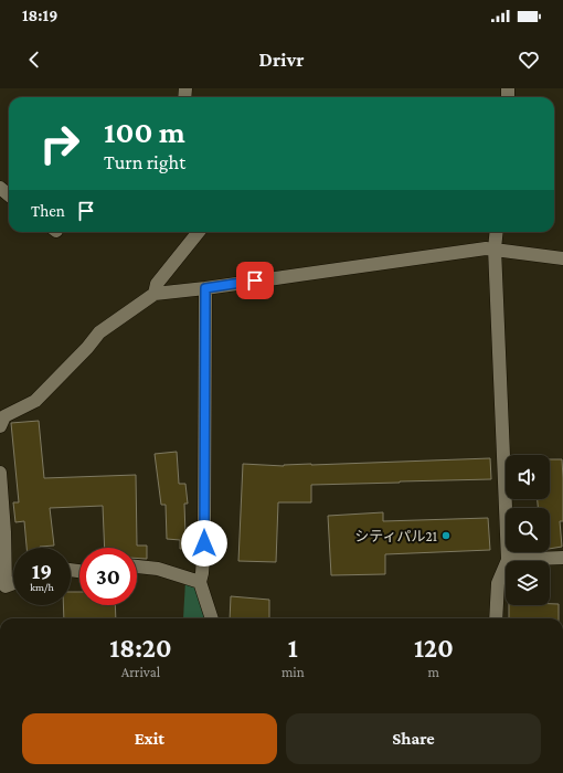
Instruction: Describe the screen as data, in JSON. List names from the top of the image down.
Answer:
{
  "places": ["シティパル21"],
  "page": {
    "status": "18:19",
    "header": "Drivr",
    "turn": ["100 m", "Turn right"],
    "then": "Then",
    "speed": "19 km/h",
    "limit": "30",
    "eta": [
      "18:20",
      "Arrival",
      "1",
      "min",
      "120",
      "m"
    ],
    "buttons": ["Exit", "Share"]
  }
}
